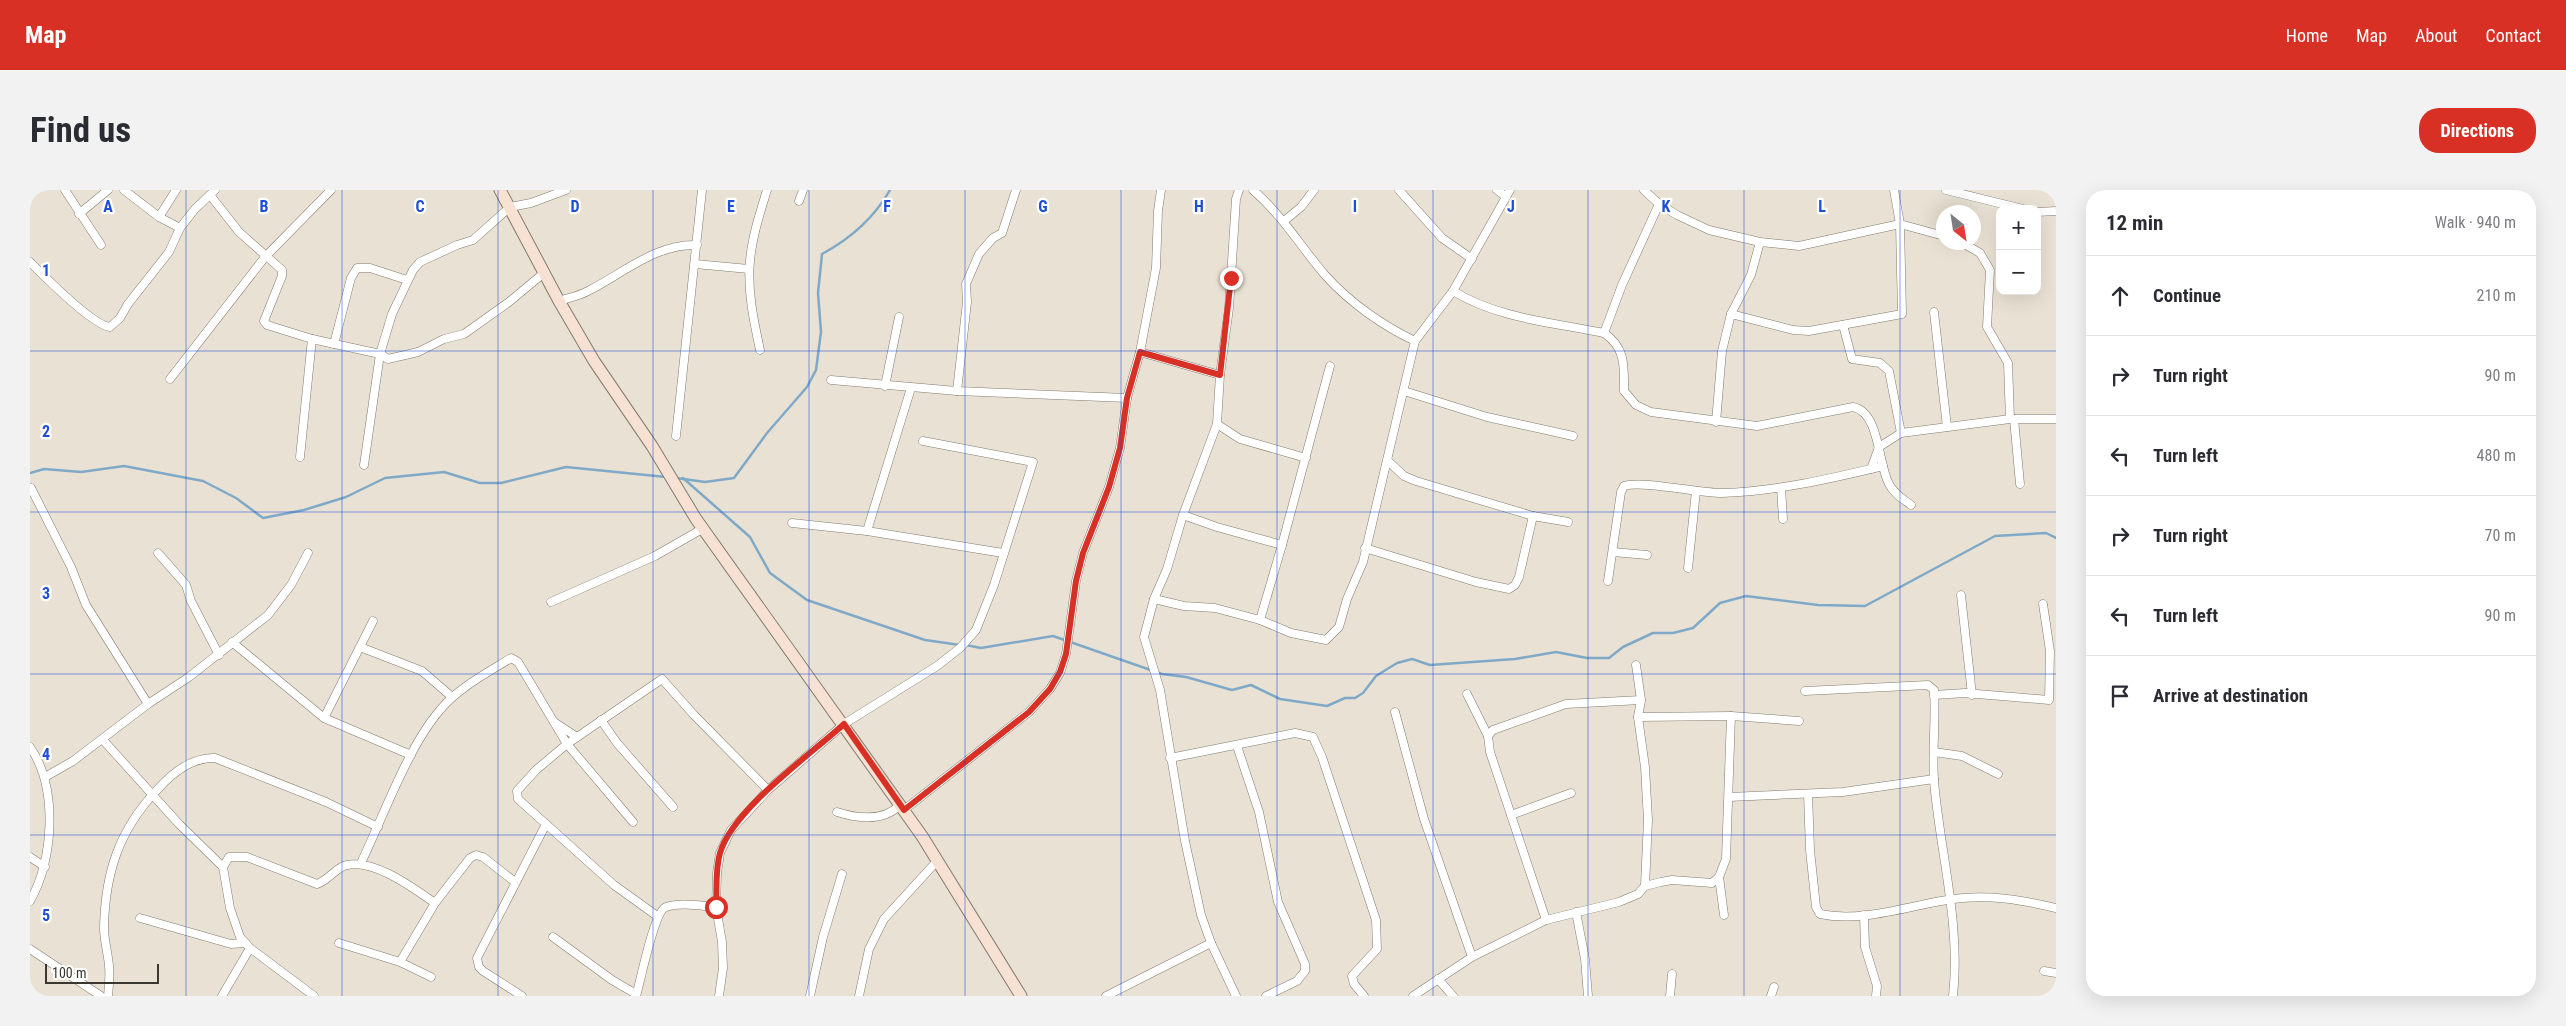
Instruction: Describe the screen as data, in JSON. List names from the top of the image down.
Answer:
{
  "scale_bar": "100 m",
  "north": "bottom right",
  "page": {
    "header": "Map",
    "nav": [
      "Home",
      "Map",
      "About",
      "Contact"
    ],
    "buttons": "Directions",
    "title": "Find us",
    "heading": ["12 min", "Walk · 940 m"],
    "map_buttons": ["+", "−"],
    "list": [
      ["Continue", "210 m"],
      ["Turn right", "90 m"],
      ["Turn left", "480 m"],
      ["Turn right", "70 m"],
      ["Turn left", "90 m"],
      "Arrive at destination"
    ],
    "scale": "100 m"
  },
  "grid": {
    "columns": [
      "A",
      "B",
      "C",
      "D",
      "E",
      "F",
      "G",
      "H",
      "I",
      "J",
      "K",
      "L"
    ],
    "rows": [
      "1",
      "2",
      "3",
      "4",
      "5"
    ]
  }
}
